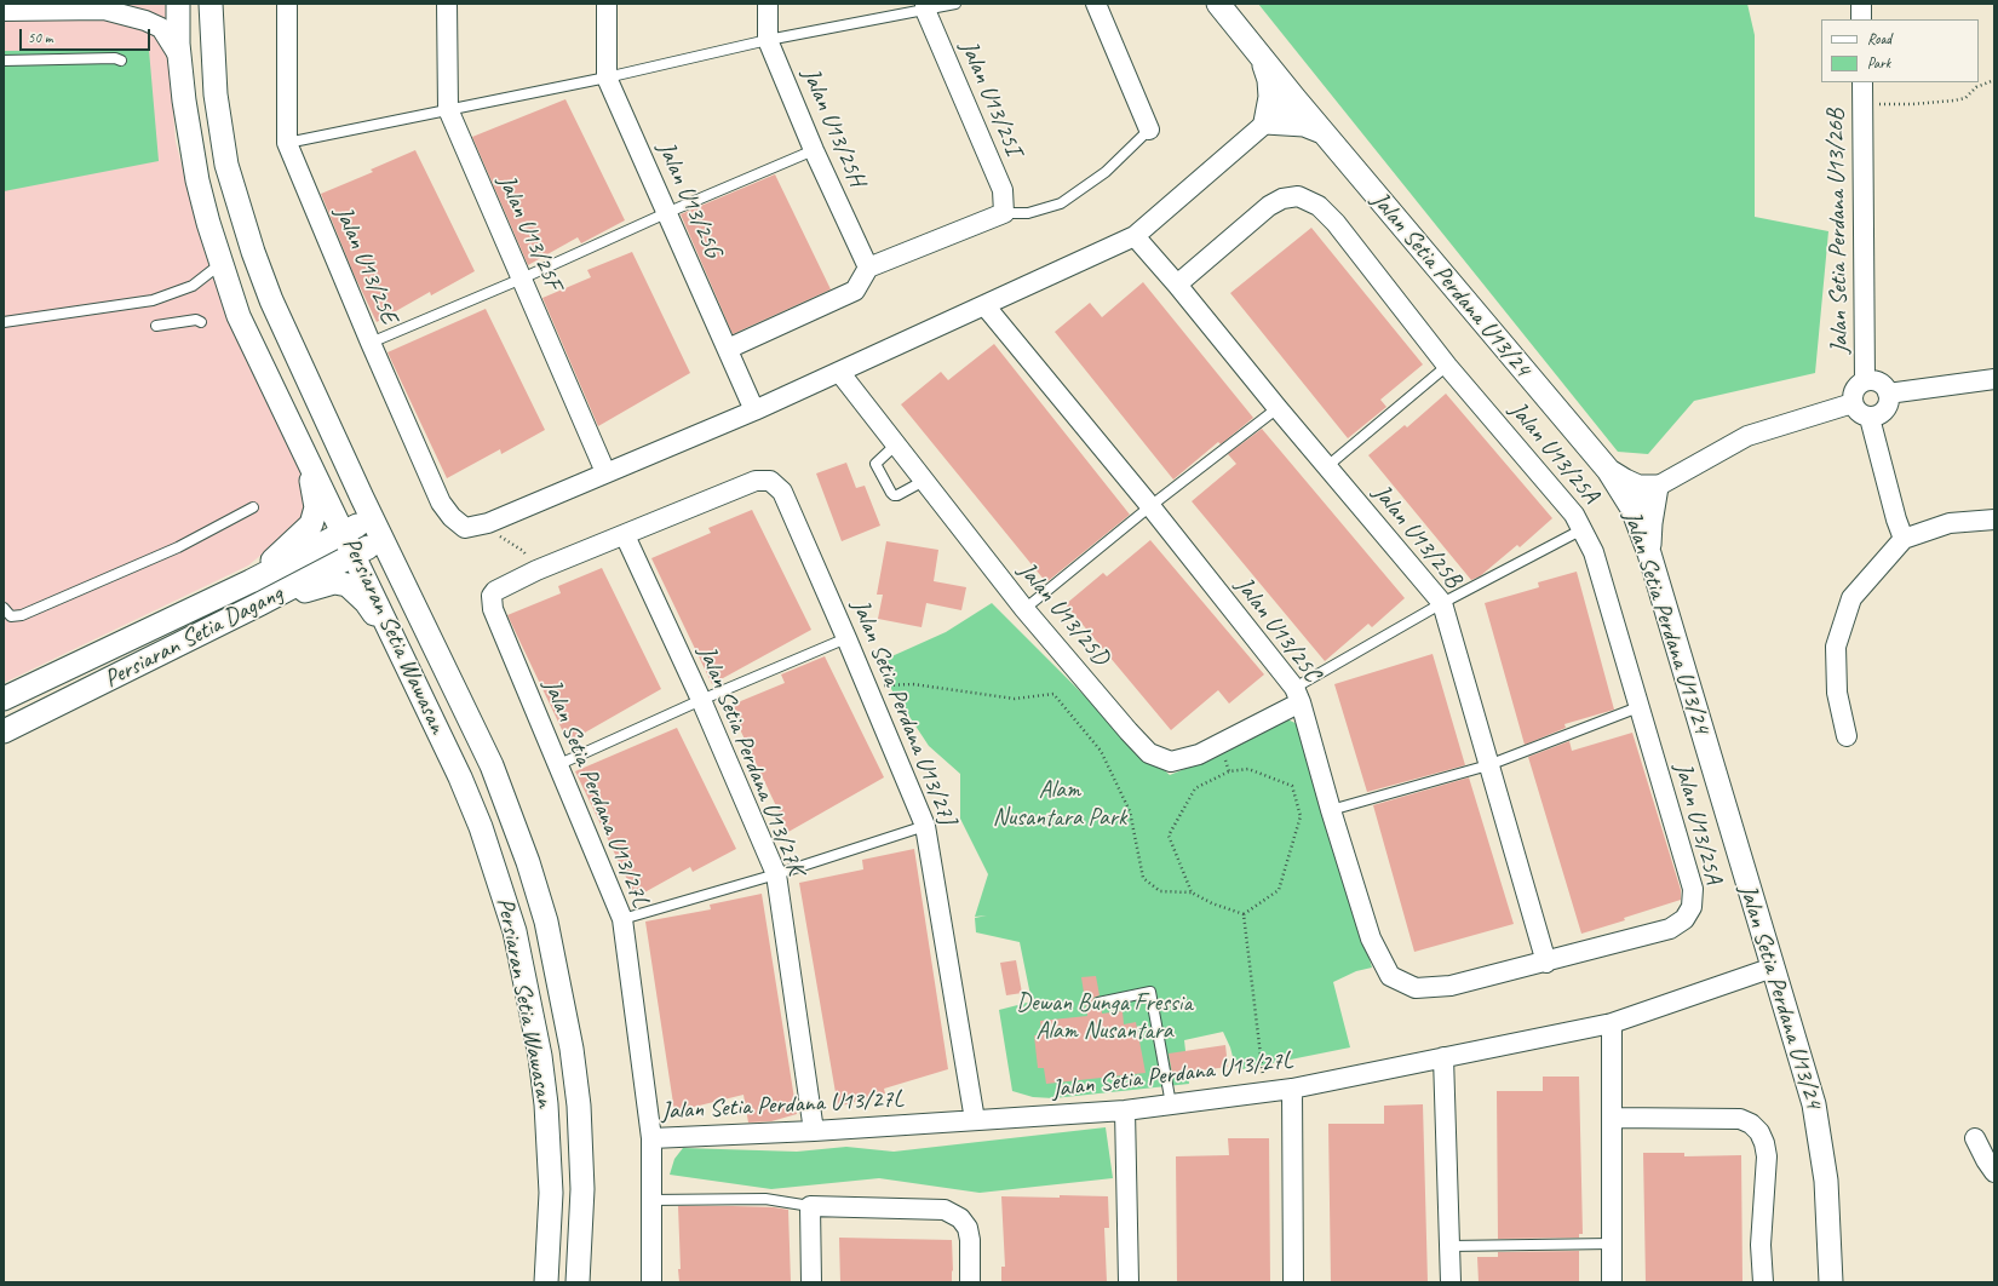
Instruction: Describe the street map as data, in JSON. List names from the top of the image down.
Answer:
{
  "streets": {
    "street": [
      "Jalan U13/25I",
      "Jalan U13/25H",
      "Jalan U13/25G",
      "Jalan Setia Perdana U13/26B",
      "Jalan U13/25F",
      "Jalan U13/25E",
      "Jalan Setia Perdana U13/24",
      "Jalan U13/25A",
      "Jalan U13/25B",
      "Jalan U13/25D",
      "Jalan U13/25C",
      "Persiaran Setia Wawasan",
      "Persiaran Setia Dagang",
      "Jalan Setia Perdana U13/27J",
      "Jalan Setia Perdana U13/27K",
      "Jalan Setia Perdana U13/27L"
    ]
  },
  "crossings": [
    ["Jalan Setia Perdana U13/24", "Jalan Setia Perdana U13/27L"],
    ["Jalan U13/25A", "Jalan U13/25B"],
    ["Jalan U13/25A", "Jalan U13/25C"],
    ["Jalan U13/25B", "Jalan U13/25C"],
    ["Jalan U13/25D", "Jalan U13/25C"],
    ["Persiaran Setia Wawasan", "Persiaran Setia Dagang"],
    ["Jalan Setia Perdana U13/27J", "Jalan Setia Perdana U13/27L"],
    ["Jalan Setia Perdana U13/27K", "Jalan Setia Perdana U13/27L"]
  ],
  "parks": ["Alam Nusantara Park", "Dewan Bunga Fressia Alam Nusantara"],
  "legend": ["Road", "Park"],
  "scale_bar": "50 m"
}
